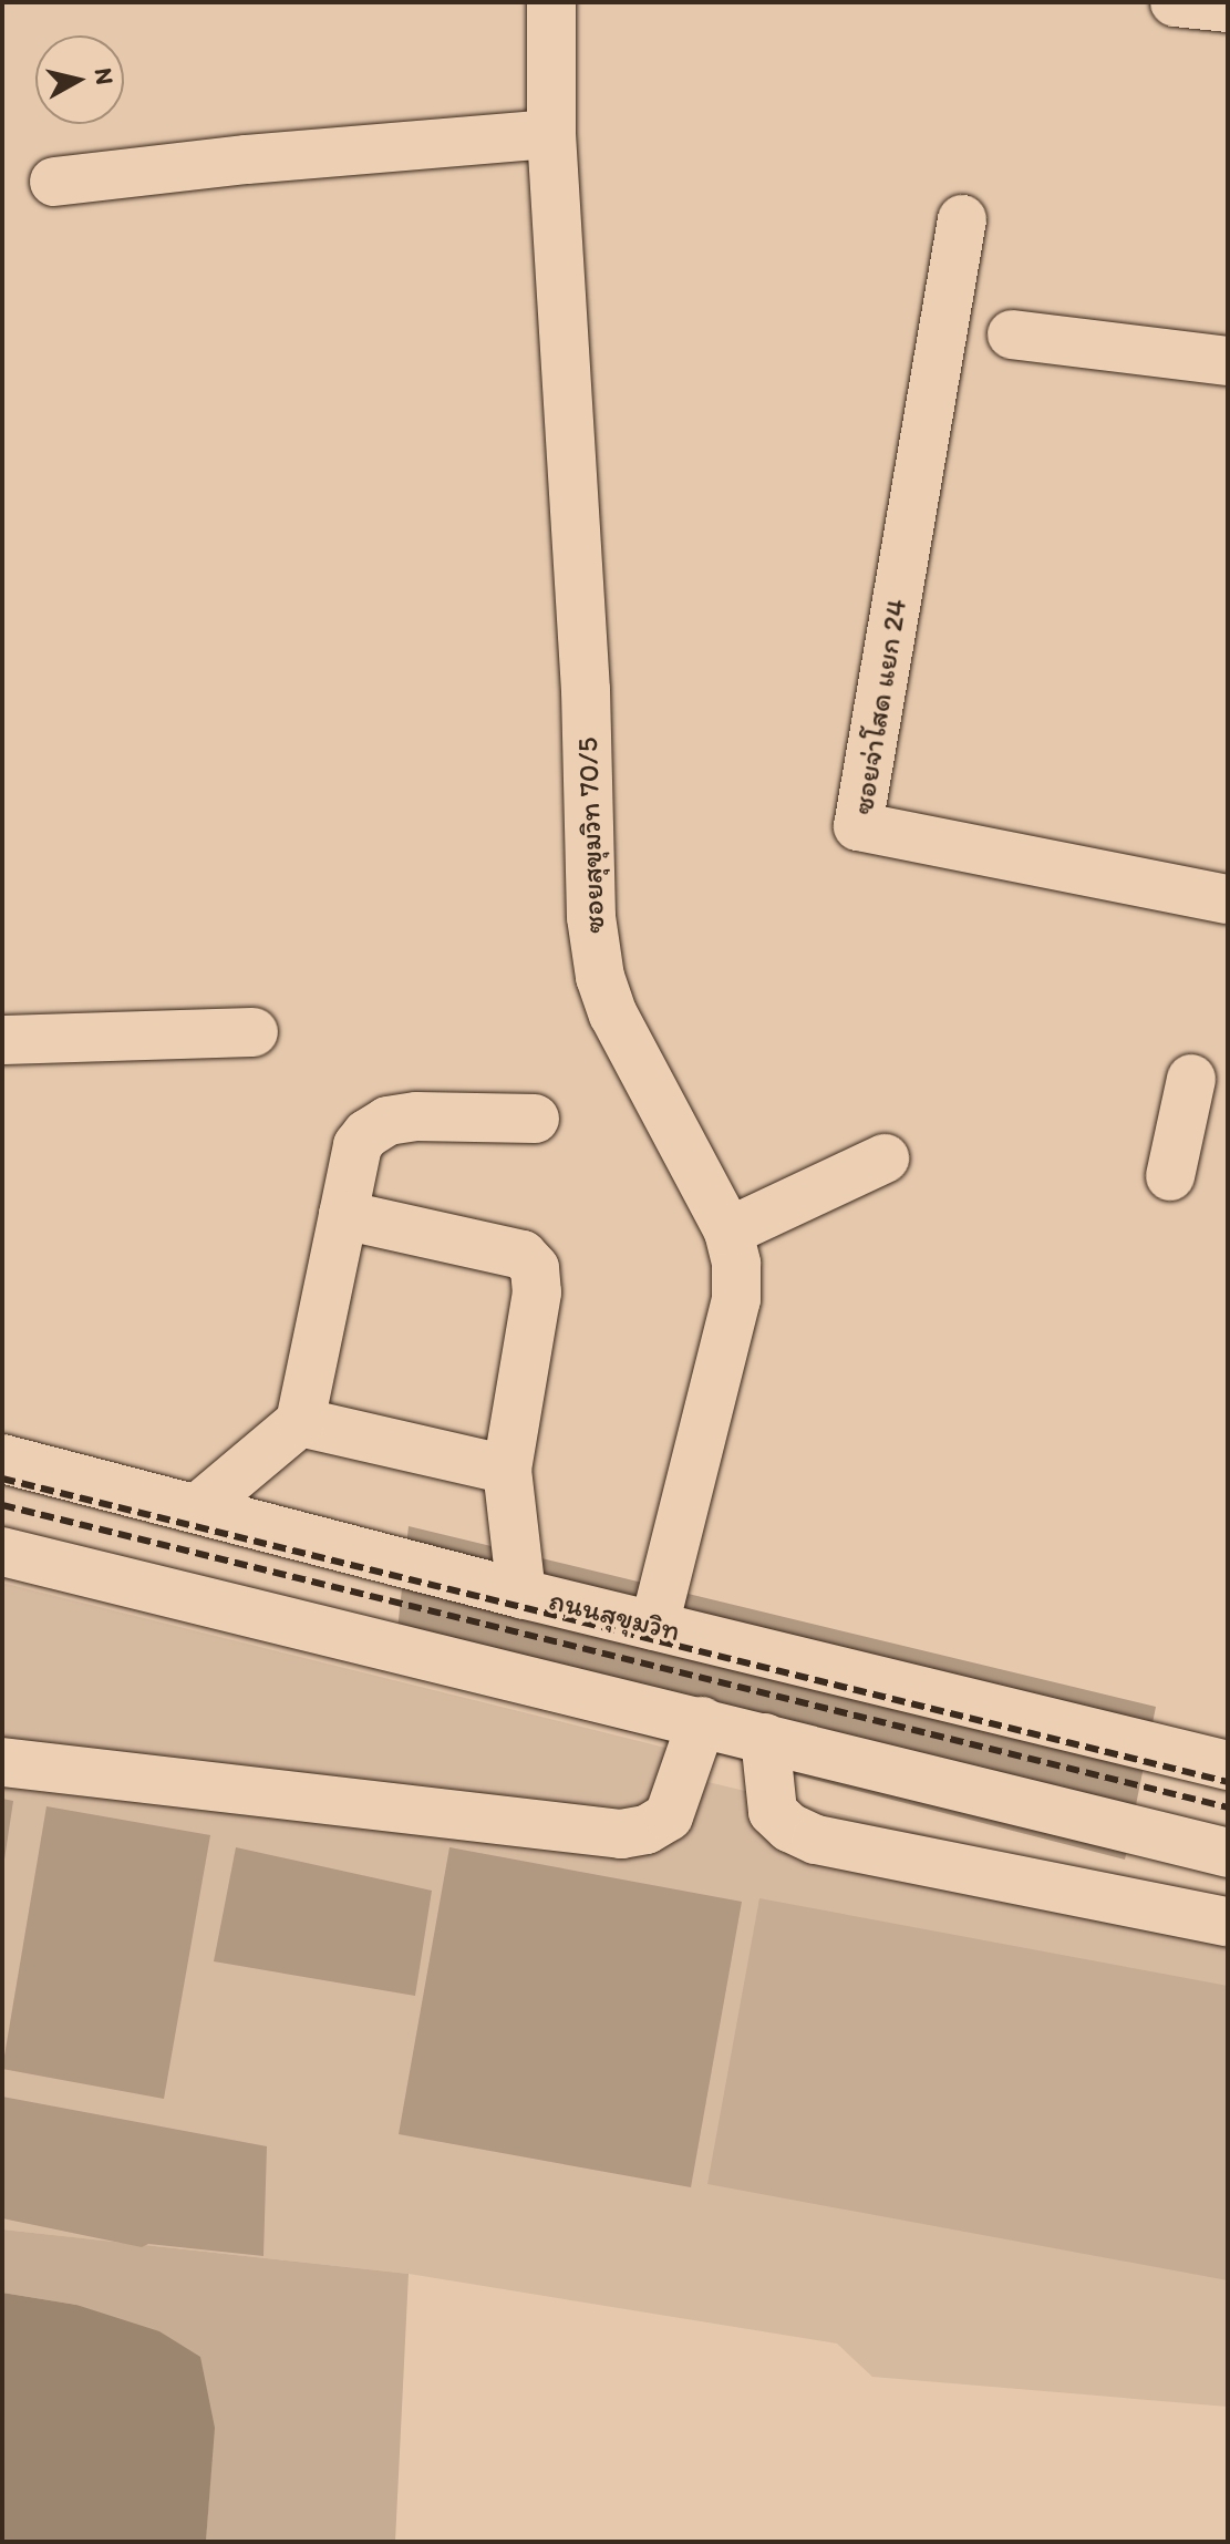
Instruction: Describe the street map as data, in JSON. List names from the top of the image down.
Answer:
{
  "streets": {
    "main road": ["ซอยจ่าโสด แยก 24", "ซอยสุขุมวิท 70/5", "ถนนสุขุมวิท"]
  },
  "crossings": [
    ["ซอยสุขุมวิท 70/5", "ถนนสุขุมวิท"]
  ],
  "north": "right"
}
